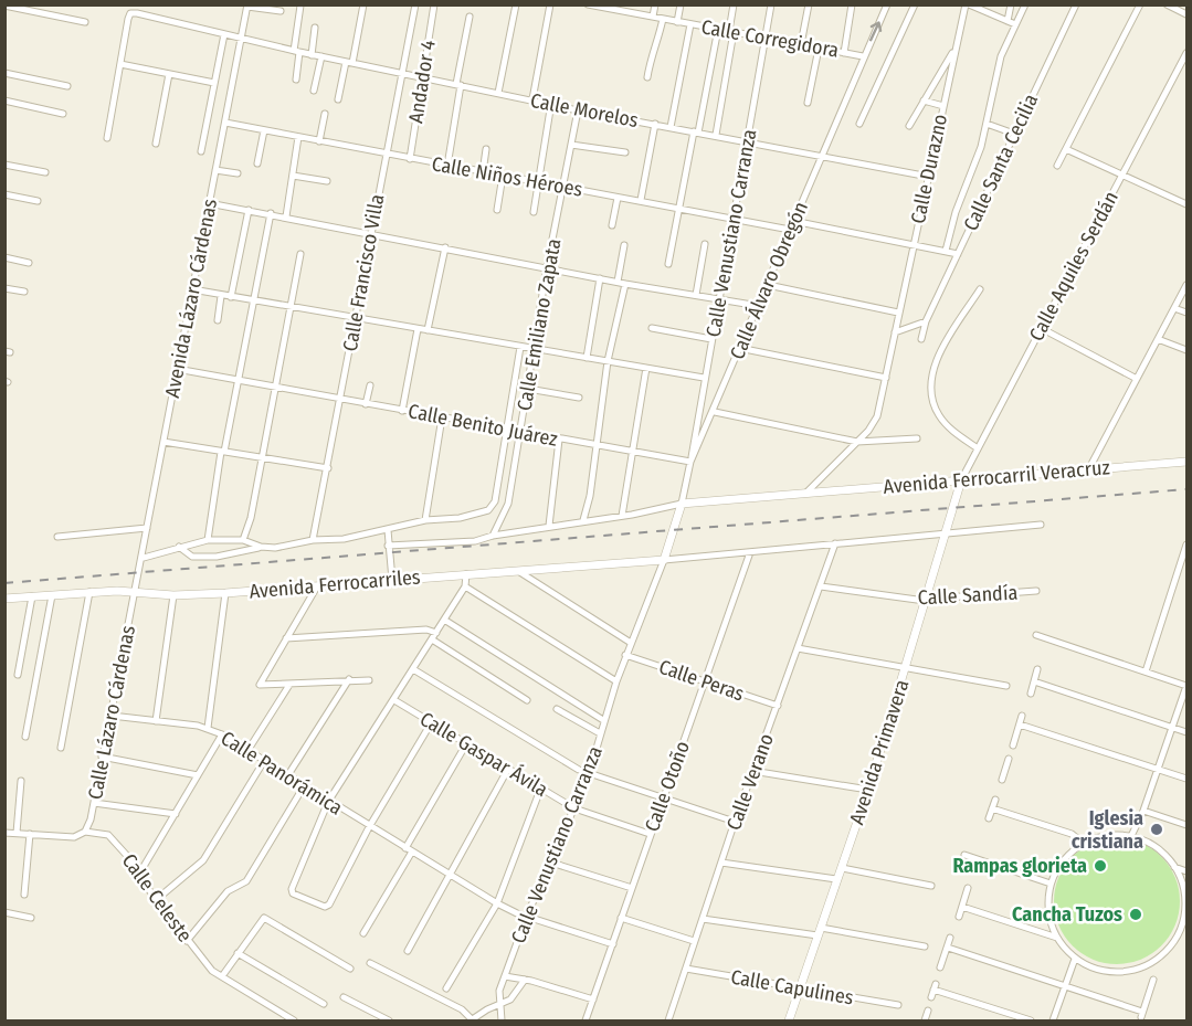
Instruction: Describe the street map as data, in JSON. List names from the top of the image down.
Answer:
{
  "streets": {
    "street": [
      "Calle Corregidora",
      "Andador 4",
      "Calle Morelos",
      "Calle Santa Cecilia",
      "Calle Durazno",
      "Calle Niños Héroes",
      "Calle Venustiano Carranza",
      "Calle Aquiles Serdán",
      "Calle Francisco Villa",
      "Calle Álvaro Obregón",
      "Avenida Lázaro Cárdenas",
      "Calle Emiliano Zapata",
      "Calle Benito Juárez",
      "Avenida Ferrocarril Veracruz",
      "Avenida Ferrocarriles",
      "Calle Sandía",
      "Calle Peras",
      "Calle Lázaro Cárdenas",
      "Avenida Primavera",
      "Calle Gaspar Ávila",
      "Calle Panorámica",
      "Calle Verano",
      "Calle Otoño",
      "Calle Celeste",
      "Calle Capulines"
    ]
  },
  "crossings": [
    ["Calle Corregidora", "Calle Venustiano Carranza"],
    ["Calle Corregidora", "Calle Álvaro Obregón"],
    ["Andador 4", "Calle Morelos"],
    ["Andador 4", "Calle Niños Héroes"],
    ["Calle Morelos", "Calle Durazno"],
    ["Calle Morelos", "Calle Venustiano Carranza"],
    ["Calle Morelos", "Calle Francisco Villa"],
    ["Calle Morelos", "Calle Álvaro Obregón"],
    ["Calle Morelos", "Avenida Lázaro Cárdenas"],
    ["Calle Morelos", "Calle Emiliano Zapata"],
    ["Calle Durazno", "Avenida Ferrocarril Veracruz"],
    ["Calle Niños Héroes", "Calle Venustiano Carranza"],
    ["Calle Niños Héroes", "Calle Francisco Villa"],
    ["Calle Niños Héroes", "Calle Álvaro Obregón"],
    ["Calle Niños Héroes", "Avenida Lázaro Cárdenas"],
    ["Calle Niños Héroes", "Calle Emiliano Zapata"],
    ["Calle Venustiano Carranza", "Calle Álvaro Obregón"],
    ["Calle Venustiano Carranza", "Calle Benito Juárez"],
    ["Calle Venustiano Carranza", "Avenida Ferrocarriles"],
    ["Calle Venustiano Carranza", "Calle Peras"],
    ["Calle Venustiano Carranza", "Calle Gaspar Ávila"],
    ["Calle Venustiano Carranza", "Calle Panorámica"],
    ["Calle Aquiles Serdán", "Avenida Ferrocarril Veracruz"],
    ["Calle Aquiles Serdán", "Avenida Primavera"],
    ["Calle Francisco Villa", "Calle Benito Juárez"],
    ["Calle Álvaro Obregón", "Calle Benito Juárez"],
    ["Calle Álvaro Obregón", "Avenida Ferrocarril Veracruz"],
    ["Calle Álvaro Obregón", "Avenida Ferrocarriles"],
    ["Avenida Lázaro Cárdenas", "Calle Benito Juárez"],
    ["Avenida Lázaro Cárdenas", "Avenida Ferrocarriles"],
    ["Avenida Lázaro Cárdenas", "Calle Lázaro Cárdenas"],
    ["Calle Emiliano Zapata", "Calle Benito Juárez"],
    ["Avenida Ferrocarril Veracruz", "Avenida Primavera"],
    ["Avenida Ferrocarriles", "Calle Lázaro Cárdenas"],
    ["Calle Sandía", "Avenida Primavera"],
    ["Calle Sandía", "Calle Verano"],
    ["Calle Peras", "Calle Verano"],
    ["Calle Peras", "Calle Otoño"],
    ["Calle Lázaro Cárdenas", "Calle Panorámica"],
    ["Calle Lázaro Cárdenas", "Calle Celeste"],
    ["Avenida Primavera", "Calle Capulines"],
    ["Calle Gaspar Ávila", "Calle Otoño"],
    ["Calle Panorámica", "Calle Otoño"],
    ["Calle Verano", "Calle Capulines"]
  ],
  "places": ["Iglesia cristiana", "Rampas glorieta", "Cancha Tuzos"]
}
